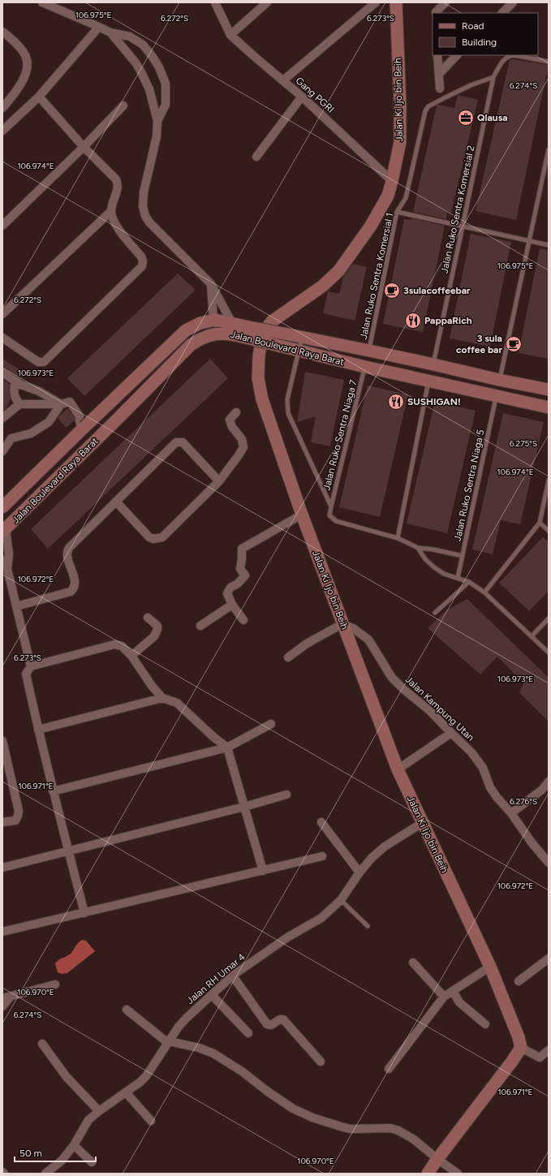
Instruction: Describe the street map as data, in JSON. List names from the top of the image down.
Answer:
{
  "streets": {
    "main road": ["Jalan Ki Ijo bin Beih", "Jalan Boulevard Raya Barat"],
    "street": ["Gang PGRI", "Jalan Kampung Utan", "Jalan RH Umar 4"],
    "lane": [
      "Jalan Ruko Sentra Komersial 2",
      "Jalan Ruko Sentra Komersial 1",
      "Jalan Ruko Sentra Niaga 7",
      "Jalan Ruko Sentra Niaga 5"
    ]
  },
  "crossings": [
    ["Gang PGRI", "Jalan Ki Ijo bin Beih"],
    ["Jalan Ki Ijo bin Beih", "Jalan Kampung Utan"],
    ["Jalan Ki Ijo bin Beih", "Jalan RH Umar 4"],
    ["Jalan Ruko Sentra Komersial 2", "Jalan Ruko Sentra Komersial 1"],
    ["Jalan Ruko Sentra Komersial 2", "Jalan Boulevard Raya Barat"],
    ["Jalan Ruko Sentra Komersial 1", "Jalan Boulevard Raya Barat"],
    ["Jalan Boulevard Raya Barat", "Jalan Ruko Sentra Niaga 7"],
    ["Jalan Boulevard Raya Barat", "Jalan Ruko Sentra Niaga 5"]
  ],
  "places": {
    "office": ["Qlausa"],
    "cafe": ["3sulacoffeebar", "3 sula coffee bar"],
    "restaurant": ["PappaRich", "SUSHIGAN!"]
  },
  "legend": ["Road", "Building"],
  "scale_bar": "50 m",
  "coordinates": [
    "106.975°E",
    "6.272°S",
    "6.273°S",
    "6.274°S",
    "106.974°E",
    "106.973°E",
    "6.275°S",
    "106.972°E",
    "106.971°E",
    "6.276°S",
    "106.970°E"
  ]
}
